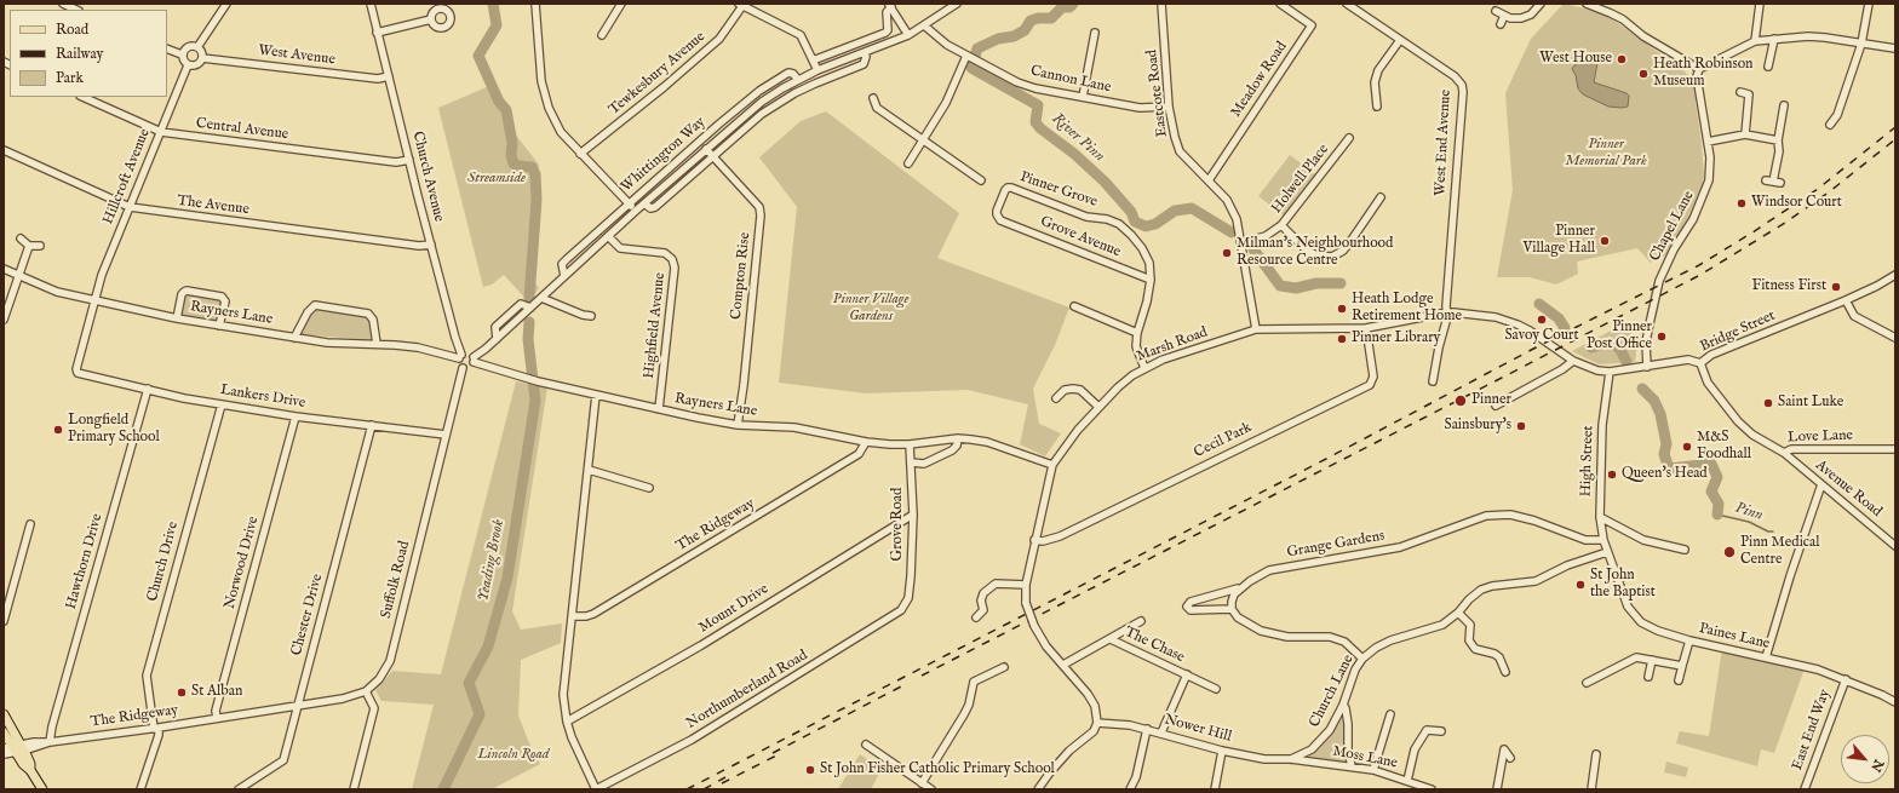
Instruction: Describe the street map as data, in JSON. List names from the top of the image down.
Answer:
{
  "streets": {
    "street": [
      "West Avenue",
      "Tewkesbury Avenue",
      "Cannon Lane",
      "Meadow Road",
      "Eastcote Road",
      "Central Avenue",
      "West End Avenue",
      "Whittington Way",
      "Hillcroft Avenue",
      "Church Avenue",
      "Holwell Place",
      "Pinner Grove",
      "The Avenue",
      "Chapel Lane",
      "Grove Avenue",
      "Compton Rise",
      "Rayners Lane",
      "Highfield Avenue",
      "Bridge Street",
      "Marsh Road",
      "Lankers Drive",
      "Love Lane",
      "Cecil Park",
      "High Street",
      "Avenue Road",
      "Grove Road",
      "The Ridgeway",
      "Grange Gardens",
      "Hawthorn Drive",
      "Church Drive",
      "Norwood Drive",
      "Suffolk Road",
      "Mount Drive",
      "Chester Drive",
      "Paines Lane",
      "The Chase",
      "Northumberland Road",
      "Church Lane",
      "Nower Hill",
      "East End Way",
      "Moss Lane"
    ]
  },
  "crossings": [
    ["West Avenue", "Hillcroft Avenue"],
    ["West Avenue", "Church Avenue"],
    ["Cannon Lane", "Eastcote Road"],
    ["Cannon Lane", "Whittington Way"],
    ["Meadow Road", "Eastcote Road"],
    ["Eastcote Road", "Holwell Place"],
    ["Eastcote Road", "Marsh Road"],
    ["Central Avenue", "Hillcroft Avenue"],
    ["Central Avenue", "Church Avenue"],
    ["West End Avenue", "Marsh Road"],
    ["Whittington Way", "Church Avenue"],
    ["Whittington Way", "Compton Rise"],
    ["Whittington Way", "Rayners Lane"],
    ["Whittington Way", "Highfield Avenue"],
    ["Whittington Way", "Suffolk Road"],
    ["Hillcroft Avenue", "The Avenue"],
    ["Hillcroft Avenue", "Rayners Lane"],
    ["Hillcroft Avenue", "Lankers Drive"],
    ["Church Avenue", "The Avenue"],
    ["Church Avenue", "Rayners Lane"],
    ["Church Avenue", "Suffolk Road"],
    ["Pinner Grove", "Grove Avenue"],
    ["Pinner Grove", "Marsh Road"],
    ["Chapel Lane", "Bridge Street"],
    ["Compton Rise", "Rayners Lane"],
    ["Rayners Lane", "Highfield Avenue"],
    ["Rayners Lane", "Marsh Road"],
    ["Rayners Lane", "Grove Road"],
    ["Rayners Lane", "The Ridgeway"],
    ["Rayners Lane", "Suffolk Road"],
    ["Bridge Street", "Marsh Road"],
    ["Bridge Street", "Love Lane"],
    ["Bridge Street", "High Street"],
    ["Marsh Road", "Cecil Park"],
    ["Marsh Road", "High Street"],
    ["Marsh Road", "The Chase"],
    ["Marsh Road", "Nower Hill"],
    ["Lankers Drive", "Hawthorn Drive"],
    ["Lankers Drive", "Church Drive"],
    ["Lankers Drive", "Norwood Drive"],
    ["Lankers Drive", "Suffolk Road"],
    ["Lankers Drive", "Chester Drive"],
    ["Love Lane", "Avenue Road"],
    ["High Street", "Grange Gardens"],
    ["High Street", "Paines Lane"],
    ["High Street", "Church Lane"],
    ["Grove Road", "Mount Drive"],
    ["Grove Road", "Northumberland Road"],
    ["The Ridgeway", "Hawthorn Drive"],
    ["The Ridgeway", "Church Drive"],
    ["The Ridgeway", "Norwood Drive"],
    ["The Ridgeway", "Suffolk Road"],
    ["The Ridgeway", "Chester Drive"],
    ["Paines Lane", "Church Lane"],
    ["Paines Lane", "East End Way"],
    ["The Chase", "Nower Hill"],
    ["Church Lane", "Nower Hill"],
    ["Church Lane", "Moss Lane"],
    ["Nower Hill", "Moss Lane"]
  ],
  "water": ["River Pinn", "Pinn", "Yeading Brook"],
  "parks": [
    "Pinner Memorial Park",
    "Streamside",
    "Pinner Village Gardens",
    "Lincoln Road"
  ],
  "places": [
    "West House",
    "Heath Robinson Museum",
    "Windsor Court",
    "Pinner Village Hall",
    "Milman's Neighbourhood Resource Centre",
    "Fitness First",
    "Heath Lodge Retirement Home",
    "Savoy Court",
    "Pinner Post Office",
    "Pinner Library",
    "Pinner",
    "Saint Luke",
    "Sainsbury's",
    "Longfield Primary School",
    "M&S Foodhall",
    "Queen's Head",
    "Pinn Medical Centre",
    "St John the Baptist",
    "St Alban",
    "St John Fisher Catholic Primary School"
  ],
  "legend": ["Road", "Railway", "Park"],
  "north": "bottom right"
}
